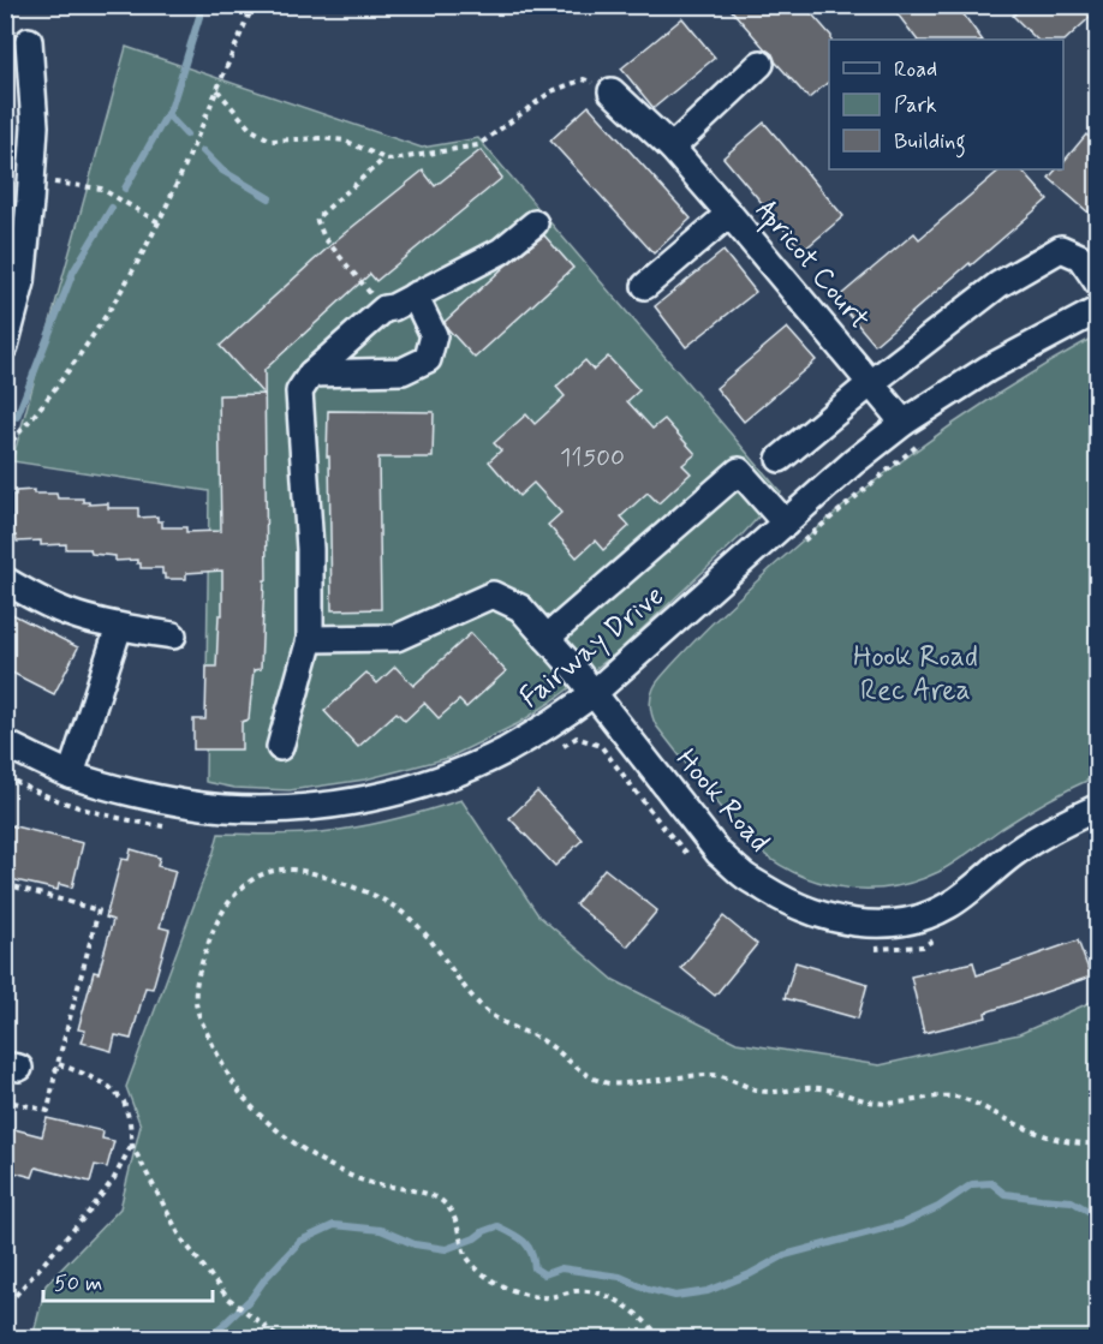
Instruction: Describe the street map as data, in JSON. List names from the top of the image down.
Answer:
{
  "streets": {
    "street": ["Apricot Court", "Fairway Drive", "Hook Road"]
  },
  "crossings": [
    ["Apricot Court", "Fairway Drive"],
    ["Fairway Drive", "Hook Road"]
  ],
  "parks": ["Hook Road Rec Area"],
  "house_numbers": ["11500"],
  "legend": ["Road", "Park", "Building"],
  "scale_bar": "50 m"
}
